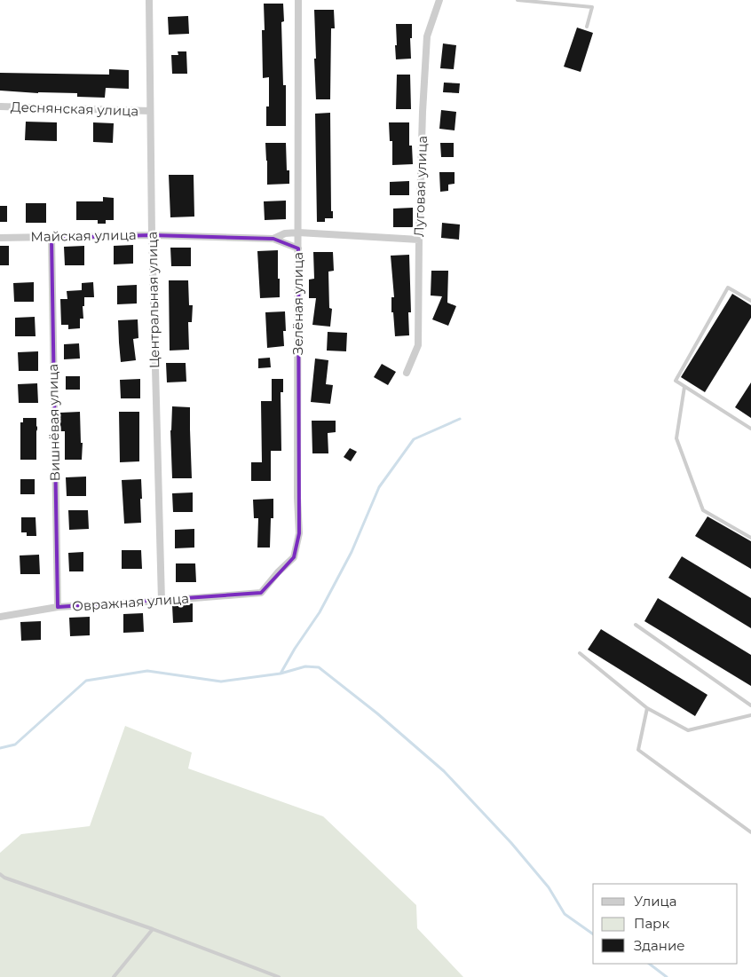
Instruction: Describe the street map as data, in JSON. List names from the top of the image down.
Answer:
{
  "streets": {
    "street": [
      "Деснянская улица",
      "Луговая улица",
      "Майская улица",
      "Центральная улица",
      "Зелёная улица",
      "Вишнёвая улица",
      "Овражная улица"
    ]
  },
  "crossings": [
    ["Деснянская улица", "Центральная улица"],
    ["Майская улица", "Центральная улица"],
    ["Майская улица", "Вишнёвая улица"],
    ["Центральная улица", "Овражная улица"],
    ["Зелёная улица", "Овражная улица"],
    ["Вишнёвая улица", "Овражная улица"]
  ],
  "legend": ["Улица", "Парк", "Здание"]
}
